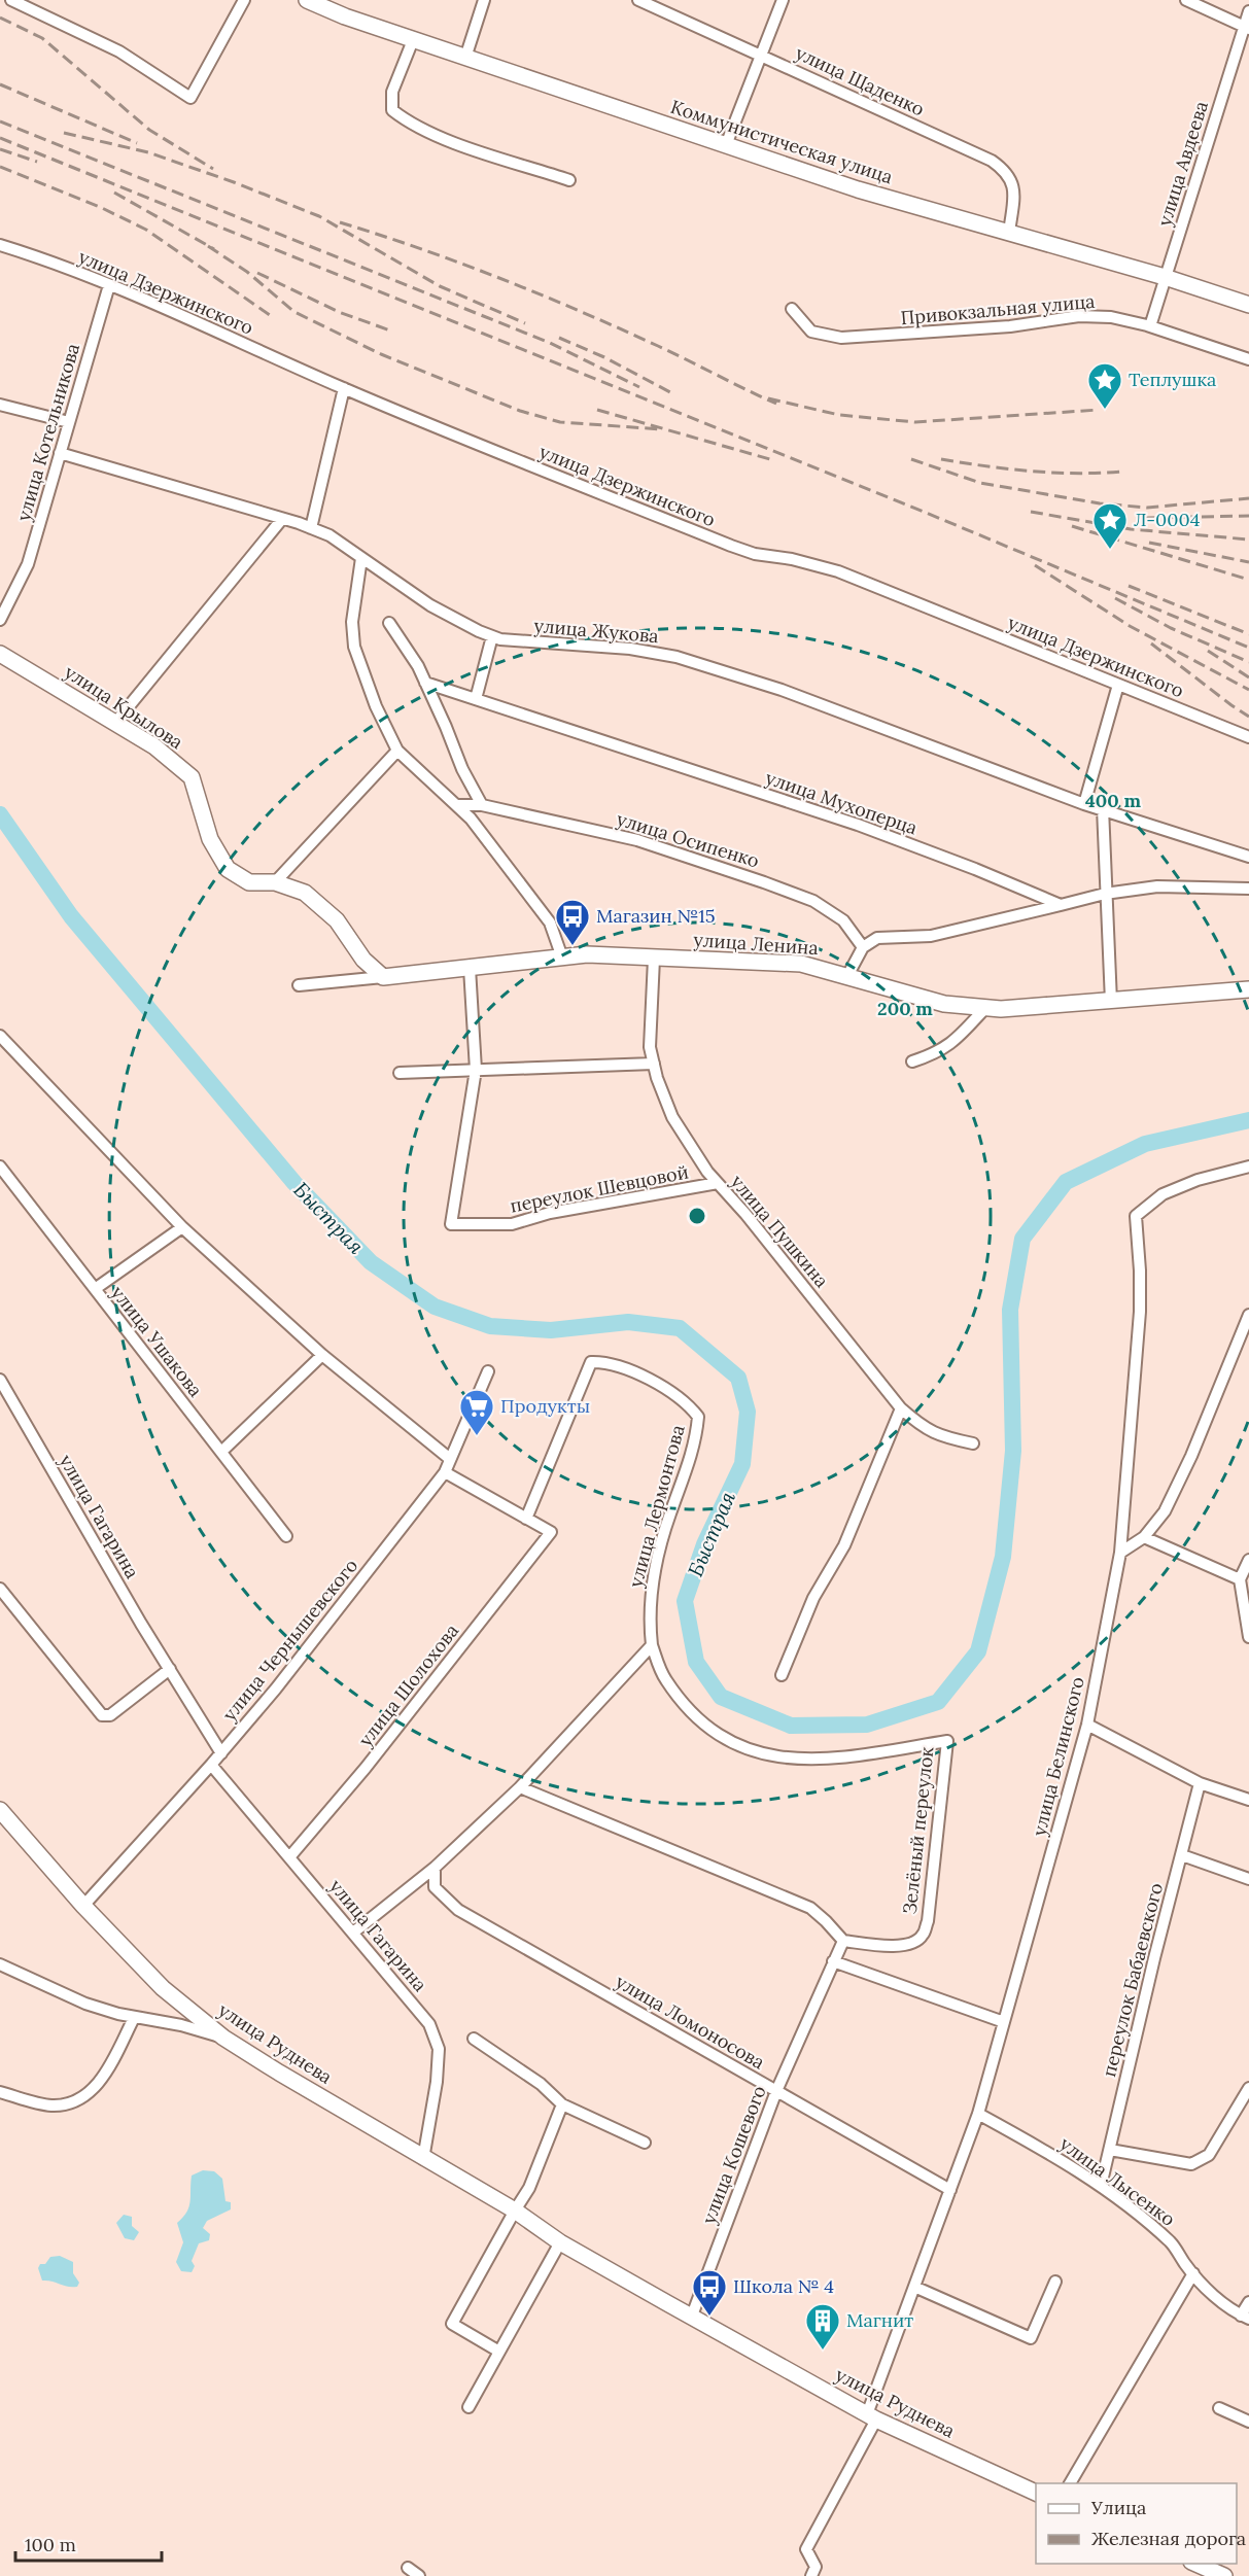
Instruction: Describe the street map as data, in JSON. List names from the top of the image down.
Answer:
{
  "streets": {
    "street": [
      "улица Щаденко",
      "Коммунистическая улица",
      "улица Авдеева",
      "улица Дзержинского",
      "Привокзальная улица",
      "улица Котельникова",
      "улица Жукова",
      "улица Крылова",
      "улица Мухоперца",
      "улица Осипенко",
      "улица Ленина",
      "переулок Шевцовой",
      "улица Пушкина",
      "улица Ушакова",
      "улица Лермонтова",
      "улица Гагарина",
      "улица Чернышевского",
      "улица Шолохова",
      "улица Белинского",
      "Зелёный переулок",
      "переулок Бабаевского",
      "улица Ломоносова",
      "улица Руднева",
      "улица Кошевого",
      "улица Лысенко"
    ]
  },
  "crossings": [
    ["улица Щаденко", "Коммунистическая улица"],
    ["Коммунистическая улица", "улица Авдеева"],
    ["улица Авдеева", "Привокзальная улица"],
    ["улица Дзержинского", "улица Котельникова"],
    ["улица Котельникова", "улица Жукова"],
    ["улица Крылова", "улица Ленина"],
    ["улица Ленина", "улица Пушкина"],
    ["переулок Шевцовой", "улица Пушкина"],
    ["улица Лермонтова", "улица Шолохова"],
    ["улица Лермонтова", "Зелёный переулок"],
    ["улица Гагарина", "улица Чернышевского"],
    ["улица Гагарина", "улица Шолохова"],
    ["улица Гагарина", "улица Руднева"],
    ["улица Чернышевского", "улица Руднева"],
    ["улица Белинского", "улица Ломоносова"],
    ["улица Белинского", "улица Руднева"],
    ["улица Белинского", "улица Лысенко"],
    ["Зелёный переулок", "улица Кошевого"],
    ["переулок Бабаевского", "улица Лысенко"],
    ["улица Ломоносова", "улица Кошевого"],
    ["улица Руднева", "улица Кошевого"]
  ],
  "water": ["Быстрая"],
  "places": {
    "place": ["Теплушка", "Л-0004"],
    "bus stop": ["Магазин №15", "Школа № 4"],
    "supermarket": ["Продукты"],
    "building": ["Магнит"]
  },
  "legend": ["Улица", "Железная дорога"],
  "scale_bar": "100 m",
  "rings": ["400 m", "200 m"]
}
